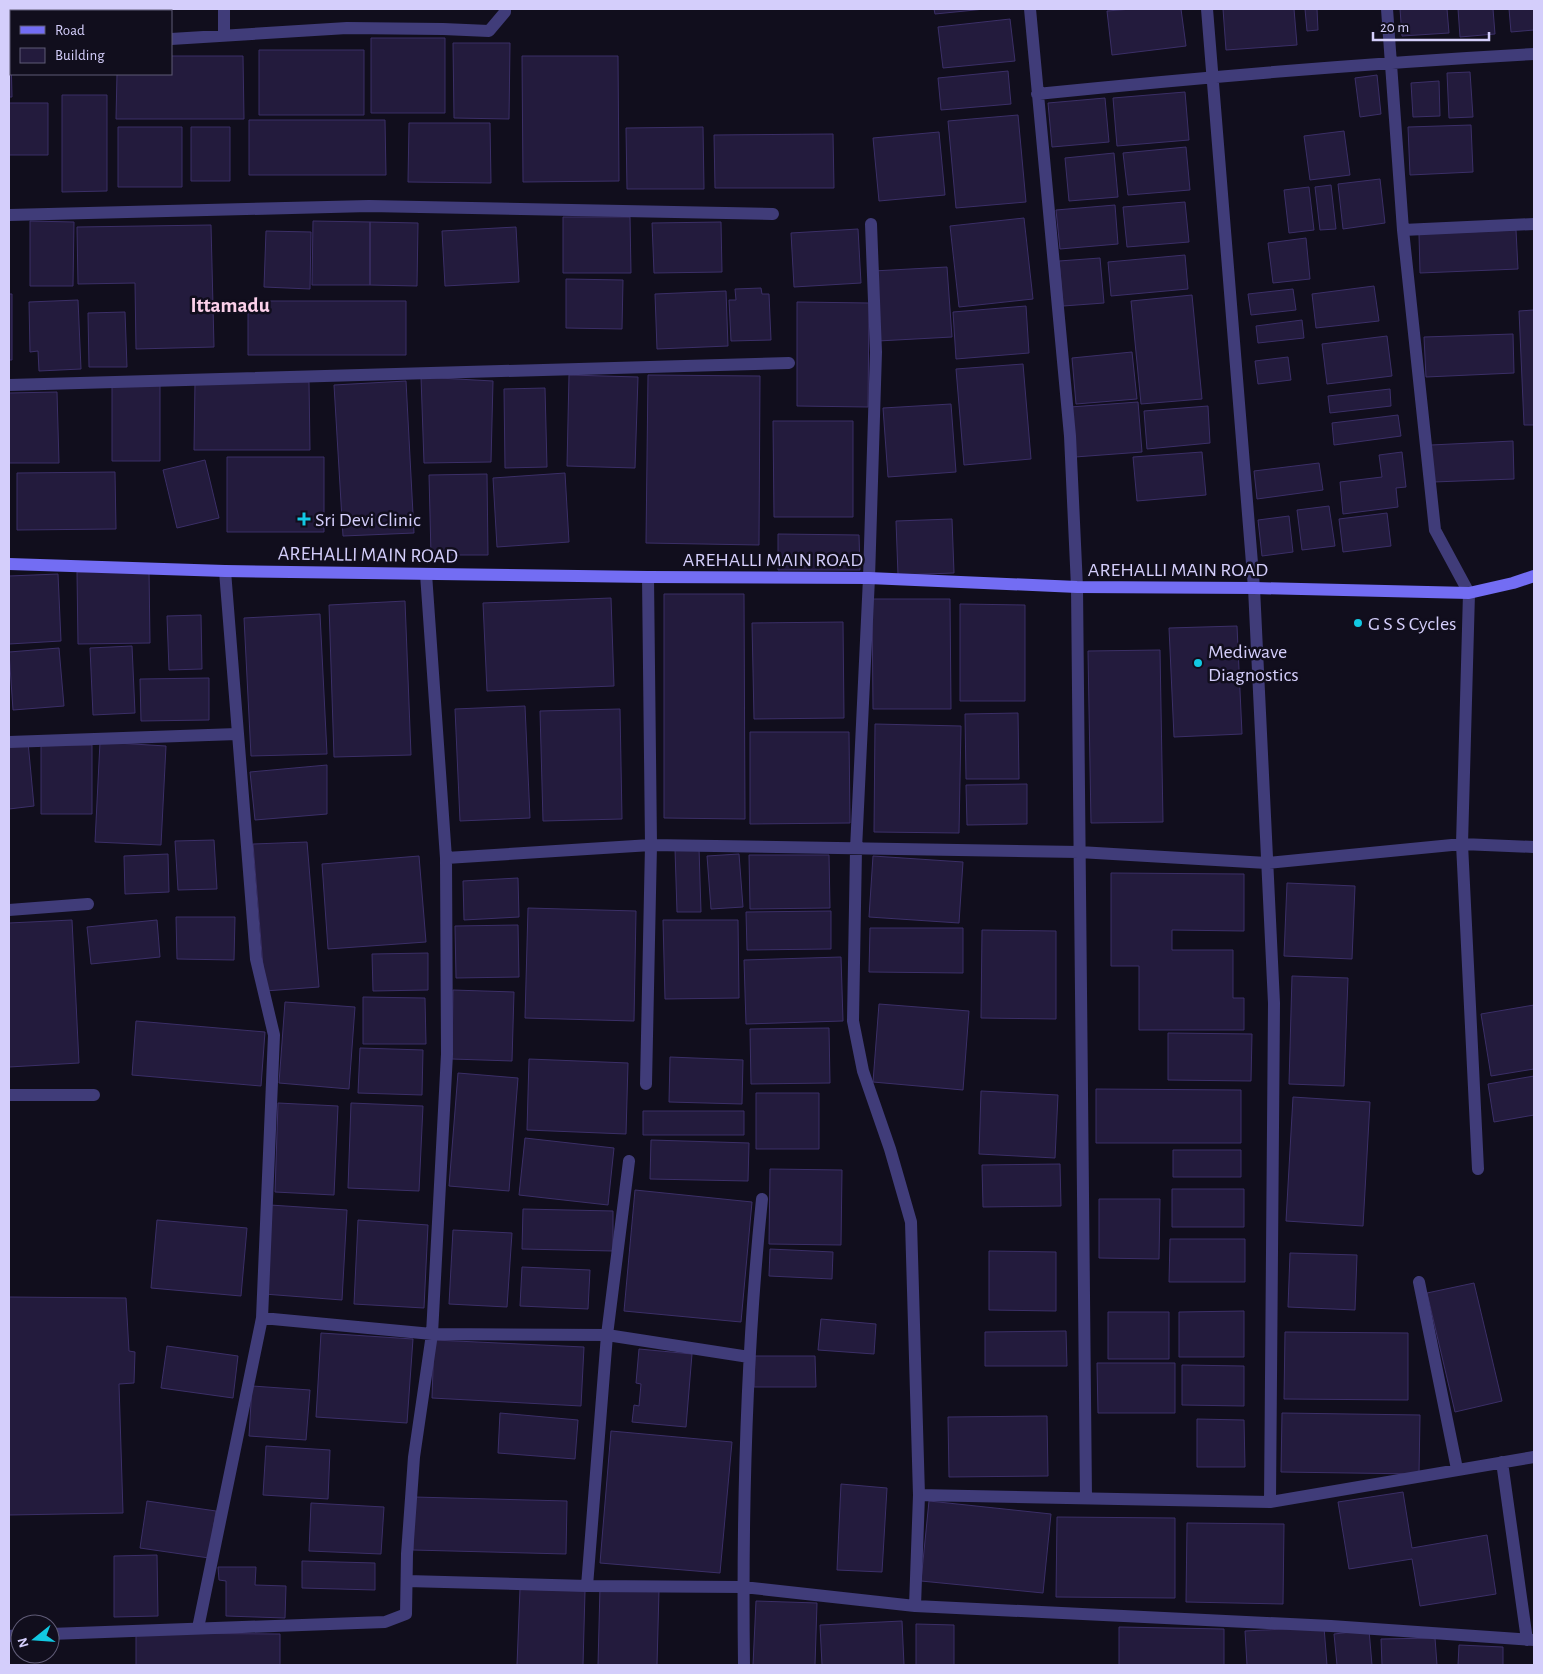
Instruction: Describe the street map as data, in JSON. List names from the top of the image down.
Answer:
{
  "streets": {
    "street": ["AREHALLI MAIN ROAD"]
  },
  "districts": ["Ittamadu"],
  "places": {
    "health": ["Sri Devi Clinic"],
    "other": ["G S S Cycles", "Mediwave Diagnostics"]
  },
  "legend": ["Road", "Building"],
  "scale_bar": "20 m",
  "north": "left"
}
